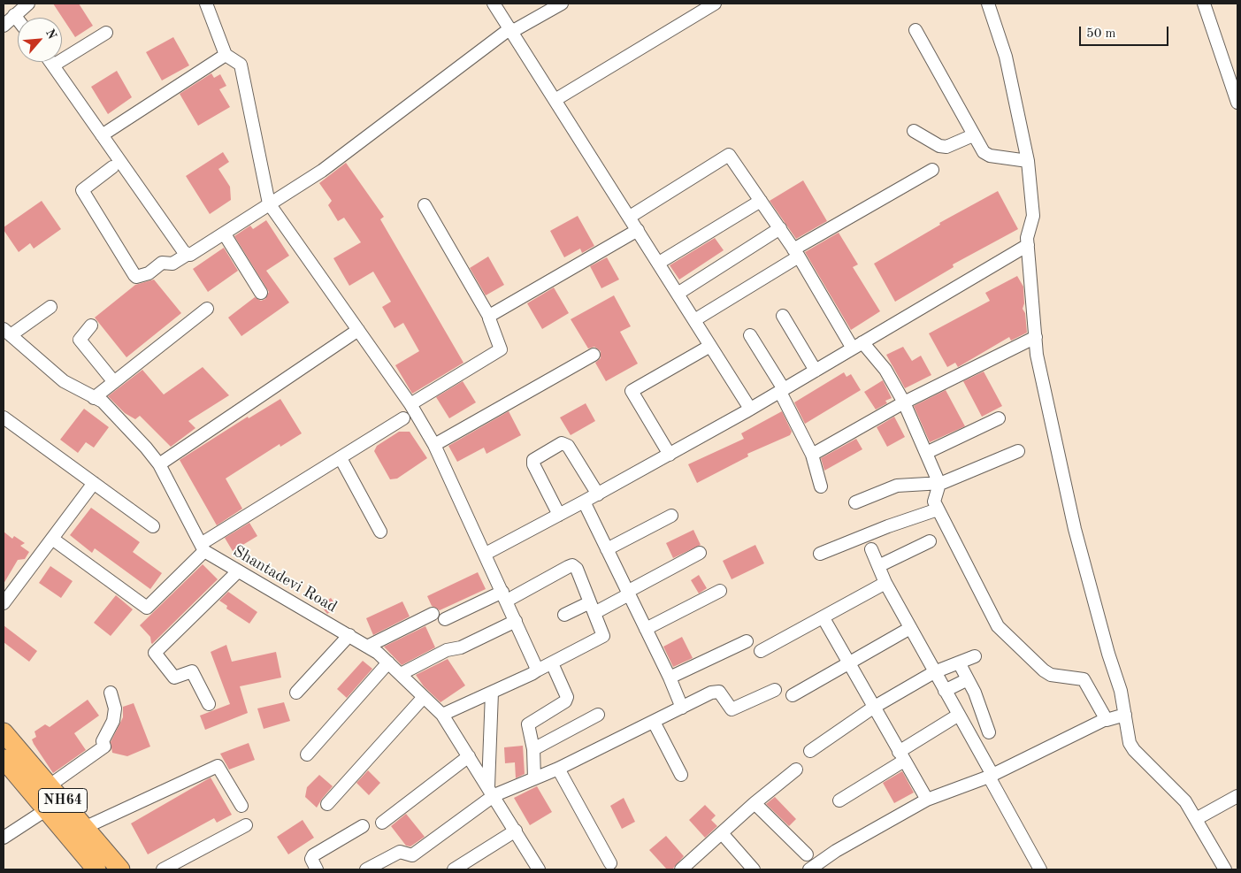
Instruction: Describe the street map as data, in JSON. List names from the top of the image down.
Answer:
{
  "streets": {
    "highway": ["NH64"],
    "street": ["Shantadevi Road"]
  },
  "scale_bar": "50 m",
  "north": "top right"
}
